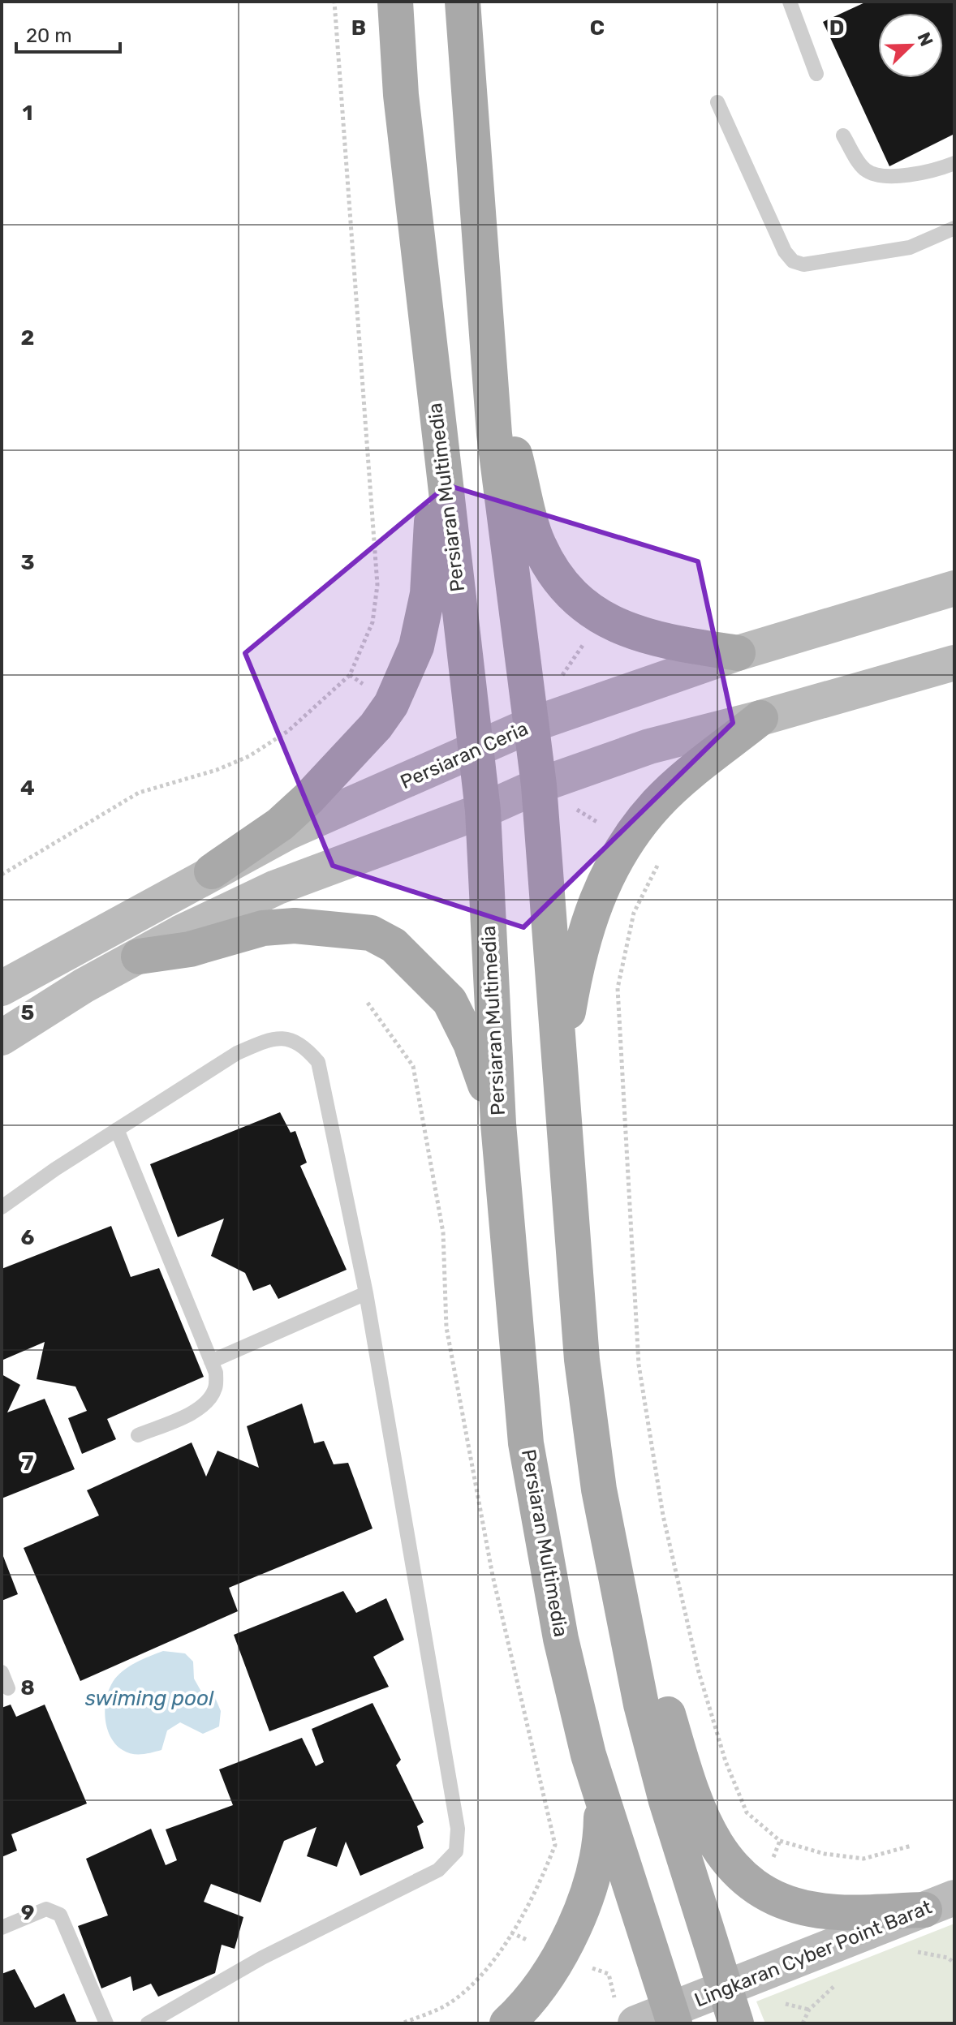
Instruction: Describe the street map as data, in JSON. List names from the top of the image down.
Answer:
{
  "streets": {
    "main road": ["Persiaran Multimedia"],
    "street": ["Persiaran Ceria", "Lingkaran Cyber Point Barat"]
  },
  "crossings": [
    ["Persiaran Multimedia", "Persiaran Ceria"],
    ["Persiaran Multimedia", "Lingkaran Cyber Point Barat"]
  ],
  "water": ["swiming pool"],
  "scale_bar": "20 m",
  "north": "top right",
  "grid": {
    "columns": ["B", "C", "D"],
    "rows": [
      "1",
      "2",
      "3",
      "4",
      "5",
      "6",
      "7",
      "8",
      "9"
    ]
  }
}
